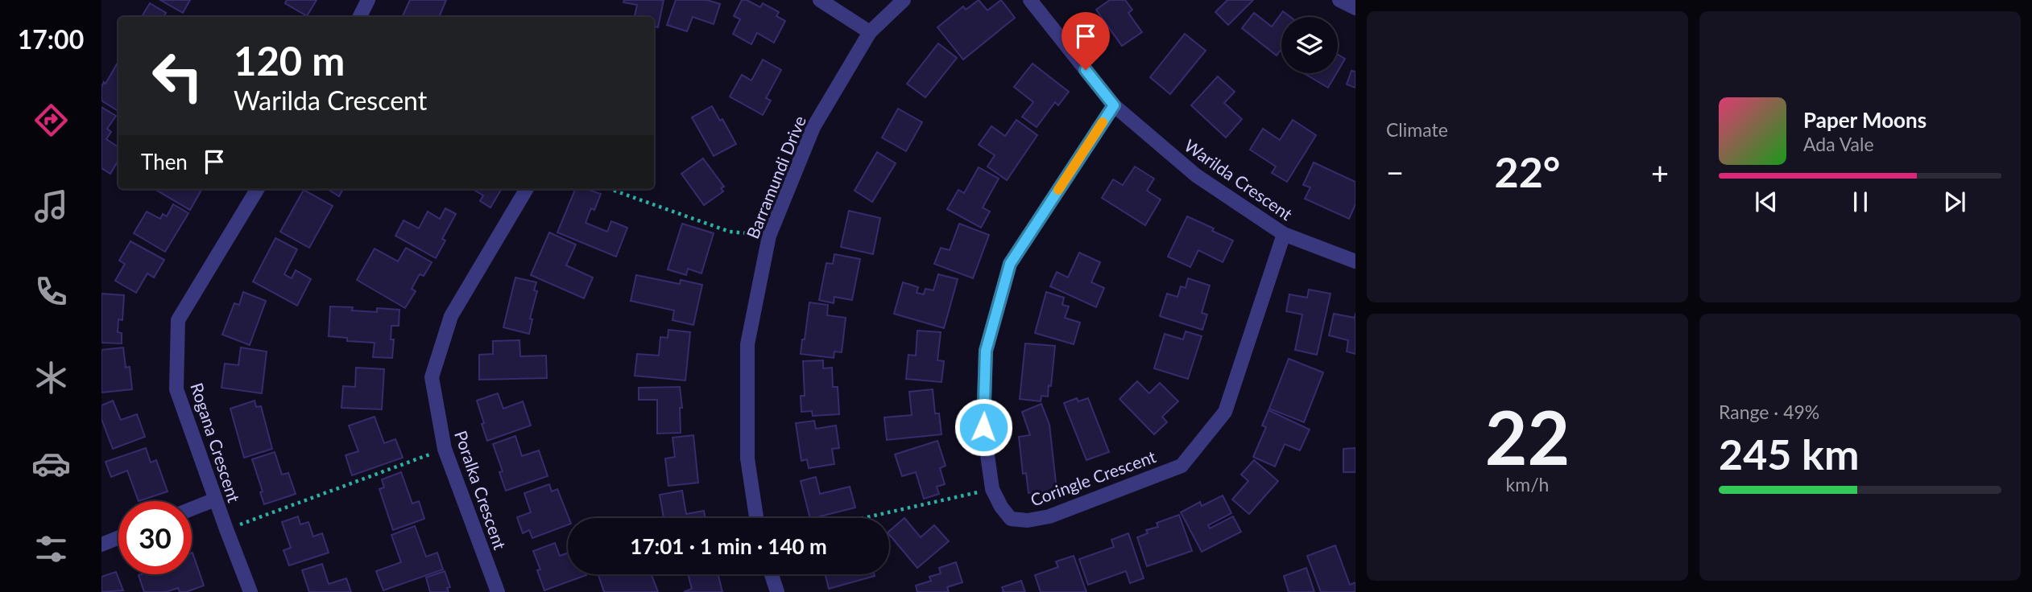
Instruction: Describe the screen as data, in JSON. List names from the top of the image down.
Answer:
{
  "streets": {
    "street": [
      "Barramundi Drive",
      "Warilda Crescent",
      "Rogana Crescent",
      "Coringle Crescent",
      "Poralka Crescent"
    ]
  },
  "crossings": [
    ["Warilda Crescent", "Coringle Crescent"]
  ],
  "page": {
    "tabs": "17:00",
    "tile": [
      "Climate",
      ["22", "km/h"],
      ["Range · 49%", "245 km"]
    ],
    "turn": ["120 m", "Warilda Crescent"],
    "song": ["Paper Moons", "Ada Vale"],
    "then": "Then",
    "heat": ["−", "22°", "+"],
    "limit": "30",
    "trip": "17:01 · 1 min · 140 m"
  }
}
